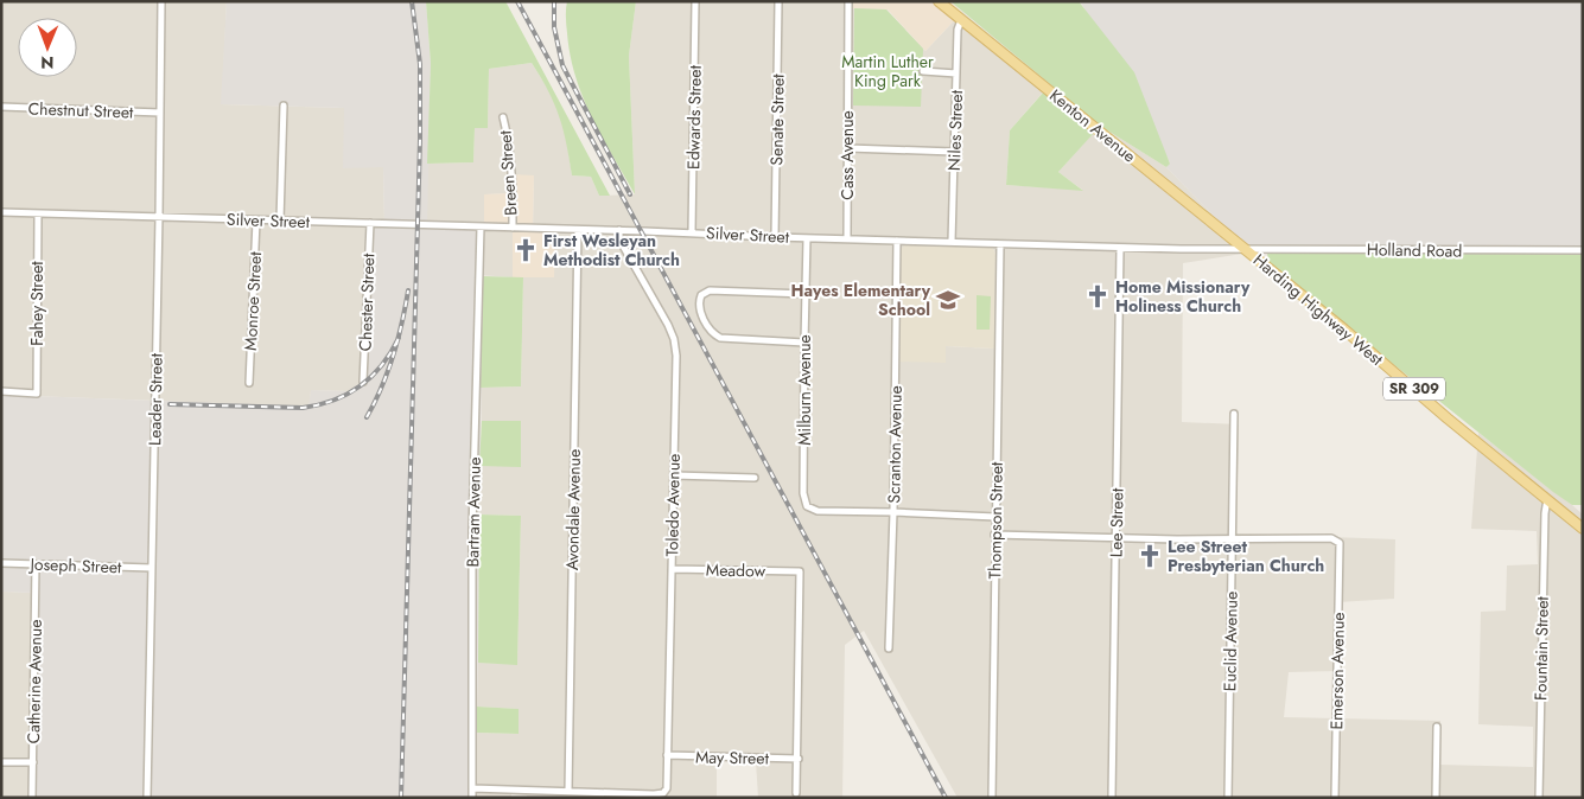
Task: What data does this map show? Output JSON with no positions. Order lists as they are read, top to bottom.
{
  "streets": {
    "main road": ["Kenton Avenue", "Harding Highway West", "SR 309"],
    "street": [
      "Chestnut Street",
      "Edwards Street",
      "Senate Street",
      "Niles Street",
      "Cass Avenue",
      "Breen Street",
      "Silver Street",
      "Holland Road",
      "Monroe Street",
      "Chester Street",
      "Fahey Street",
      "Milburn Avenue",
      "Leader Street",
      "Scranton Avenue",
      "Toledo Avenue",
      "Avondale Avenue",
      "Bartram Avenue",
      "Thompson Street",
      "Lee Street",
      "Joseph Street",
      "Meadow",
      "Euclid Avenue",
      "Fountain Street",
      "Emerson Avenue",
      "Catherine Avenue",
      "May Street"
    ]
  },
  "crossings": [
    ["Chestnut Street", "Leader Street"],
    ["Edwards Street", "Silver Street"],
    ["Senate Street", "Silver Street"],
    ["Kenton Avenue", "Niles Street"],
    ["Kenton Avenue", "Silver Street"],
    ["Kenton Avenue", "Holland Road"],
    ["Kenton Avenue", "Harding Highway West"],
    ["Niles Street", "Silver Street"],
    ["Cass Avenue", "Silver Street"],
    ["Breen Street", "Silver Street"],
    ["Silver Street", "Holland Road"],
    ["Silver Street", "Monroe Street"],
    ["Silver Street", "Chester Street"],
    ["Silver Street", "Fahey Street"],
    ["Silver Street", "Harding Highway West"],
    ["Silver Street", "Milburn Avenue"],
    ["Silver Street", "Leader Street"],
    ["Silver Street", "Scranton Avenue"],
    ["Silver Street", "Toledo Avenue"],
    ["Silver Street", "Avondale Avenue"],
    ["Silver Street", "Bartram Avenue"],
    ["Silver Street", "Thompson Street"],
    ["Silver Street", "Lee Street"],
    ["Holland Road", "Harding Highway West"],
    ["Harding Highway West", "Fountain Street"],
    ["Milburn Avenue", "Scranton Avenue"],
    ["Leader Street", "Joseph Street"],
    ["Toledo Avenue", "Avondale Avenue"],
    ["Toledo Avenue", "Meadow"],
    ["Toledo Avenue", "May Street"],
    ["Joseph Street", "Catherine Avenue"],
    ["Meadow", "May Street"],
    ["Euclid Avenue", "Emerson Avenue"]
  ],
  "parks": ["Martin Luther King Park"],
  "places": {
    "church": ["First Wesleyan Methodist Church", "Home Missionary Holiness Church", "Lee Street Presbyterian Church"],
    "school or university": ["Hayes Elementary School"]
  },
  "north": "bottom"
}
